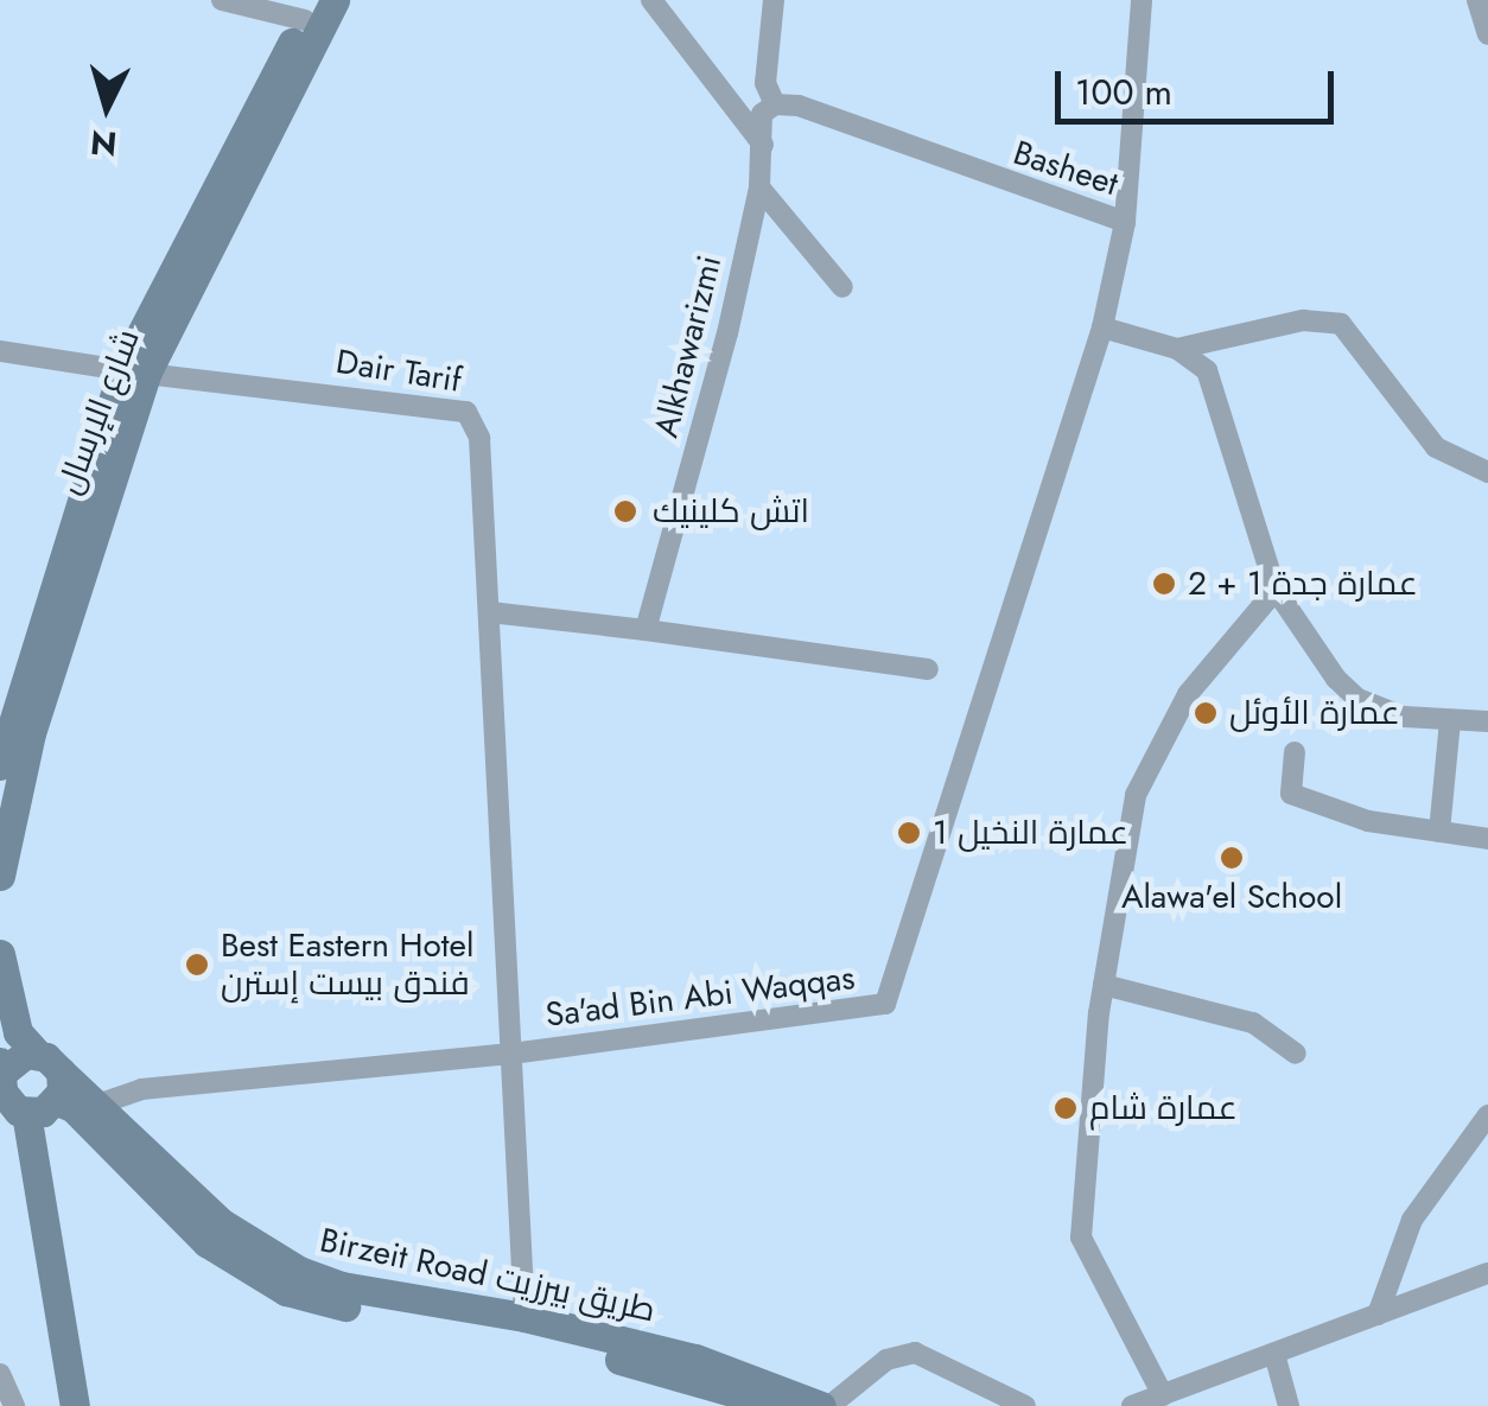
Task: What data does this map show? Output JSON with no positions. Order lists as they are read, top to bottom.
{
  "streets": {
    "main road": ["شارع الإرسال", "Birzeit Road طريق بيرزيت"],
    "street": [
      "Basheet",
      "Alkhawarizmi",
      "Dair Tarif",
      "Sa'ad Bin Abi Waqqas"
    ]
  },
  "crossings": [
    ["Basheet", "Alkhawarizmi"],
    ["Dair Tarif", "شارع الإرسال"],
    ["Sa'ad Bin Abi Waqqas", "Birzeit Road طريق بيرزيت"]
  ],
  "places": [
    "اتش كلينيك",
    "عمارة جدة 1 + 2",
    "عمارة الأوئل",
    "عمارة النخيل 1",
    "Alawa'el School",
    "Best Eastern Hotel فندق بيست إسترن",
    "عمارة شام"
  ],
  "scale_bar": "100 m",
  "north": "bottom"
}
